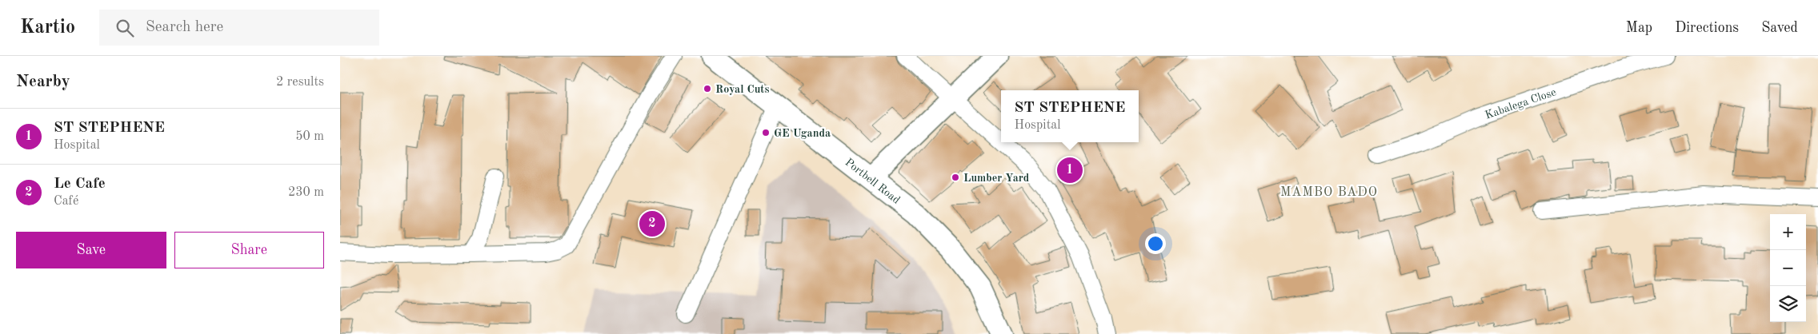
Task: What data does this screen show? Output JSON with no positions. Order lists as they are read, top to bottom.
{
  "streets": {
    "main road": ["Portbell Road"],
    "street": ["Kabalega Close"]
  },
  "districts": ["MAMBO BADO"],
  "places": ["Royal Cuts", "GE Uganda", "Lumber Yard"],
  "page": {
    "header": "Kartio",
    "search": "Search here",
    "nav": ["Map", "Directions", "Saved"],
    "heading": ["Nearby", "2 results"],
    "popup": ["ST STEPHENE", "Hospital"],
    "list": [
      {
        "mark": "1",
        "name": "ST STEPHENE",
        "note": "Hospital",
        "value": "50 m"
      },
      {
        "mark": "2",
        "name": "Le Cafe",
        "note": "Café",
        "value": "230 m"
      }
    ],
    "pins": ["1", "2"],
    "map_buttons": ["+", "−"],
    "buttons": ["Save", "Share"]
  }
}
